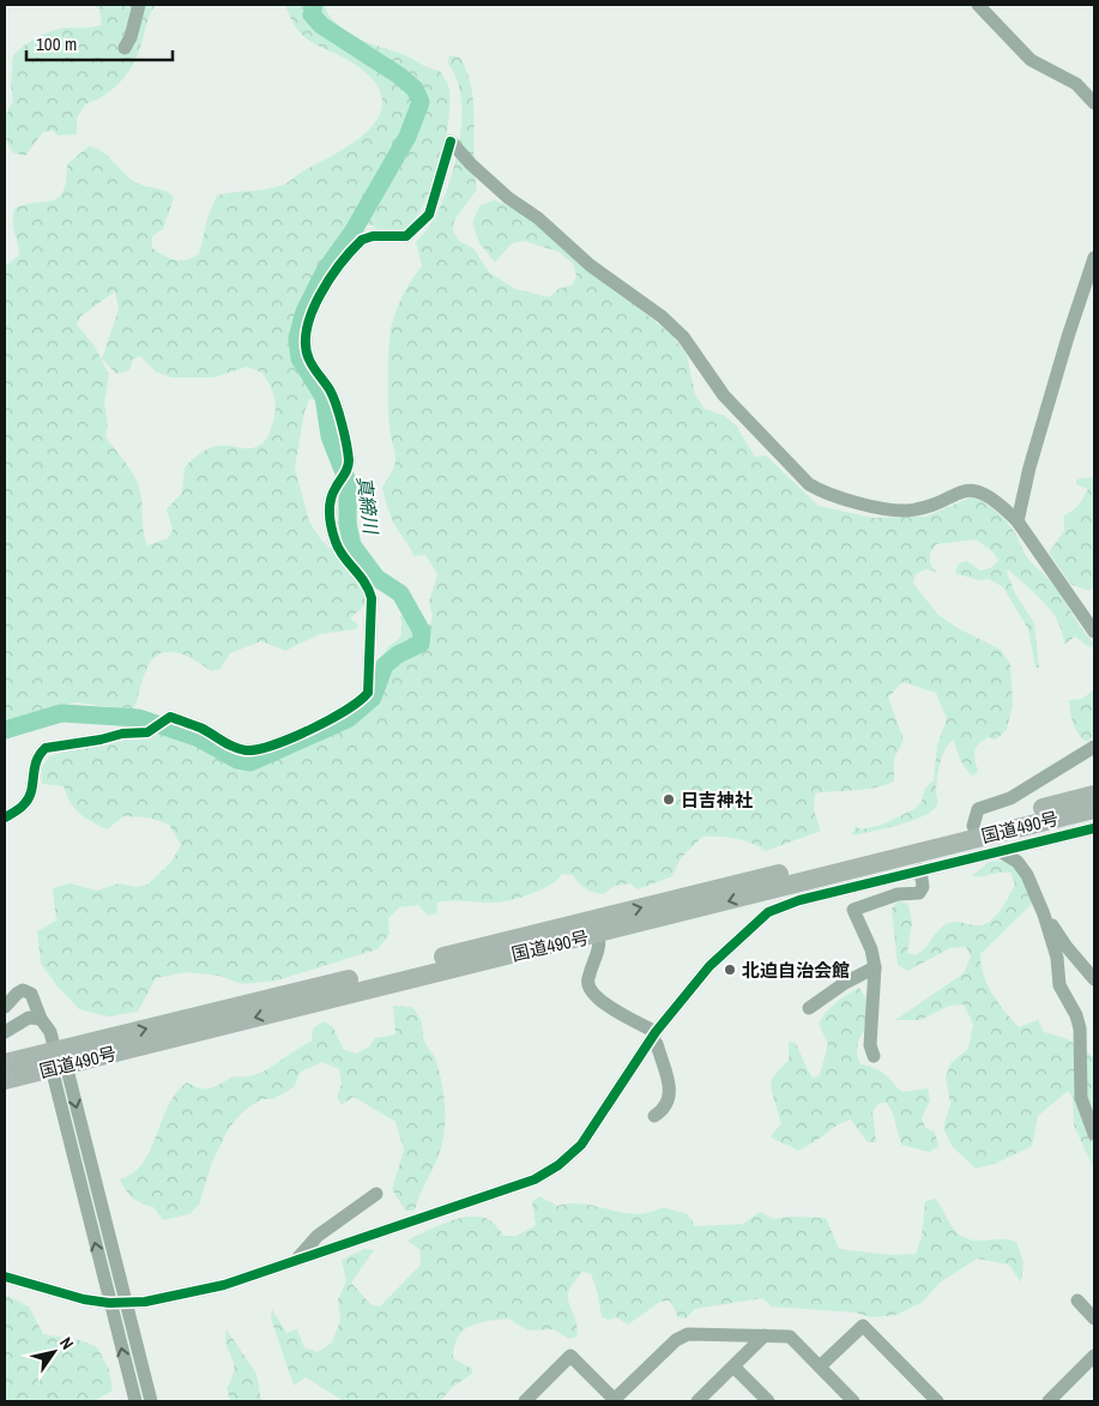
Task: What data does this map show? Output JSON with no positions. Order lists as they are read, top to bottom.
{
  "streets": {
    "highway": ["国道490号"]
  },
  "water": ["真締川"],
  "places": ["日吉神社", "北迫自治会館"],
  "scale_bar": "100 m",
  "north": "top right"
}
